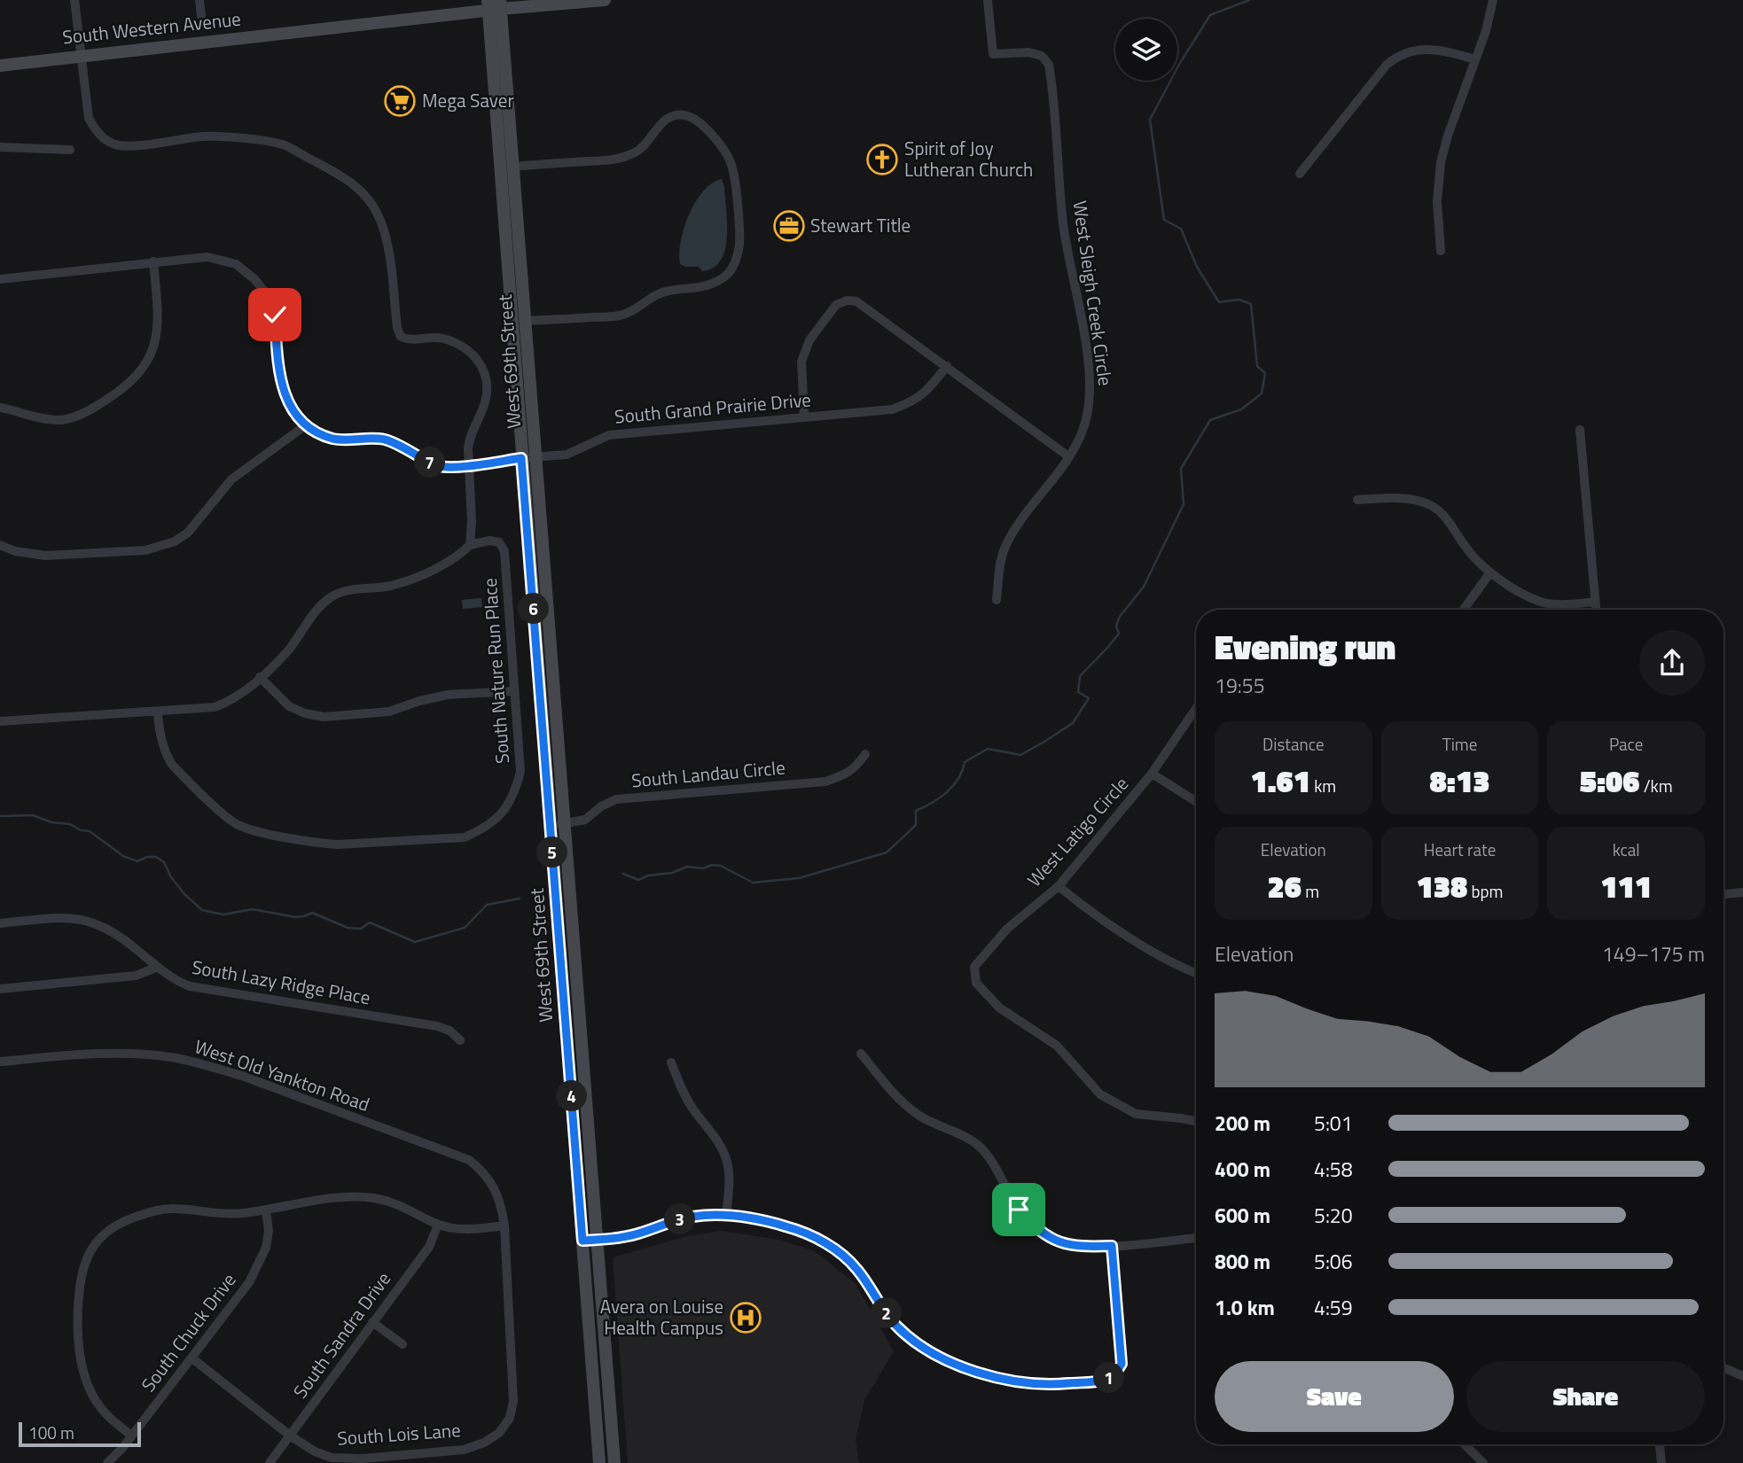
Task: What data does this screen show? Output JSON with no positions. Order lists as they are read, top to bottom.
{
  "streets": {
    "main road": ["South Western Avenue", "West 69th Street"],
    "street": [
      "West Sleigh Creek Circle",
      "South Grand Prairie Drive",
      "South Nature Run Place",
      "South Landau Circle",
      "West Latigo Circle",
      "South Lazy Ridge Place",
      "West Old Yankton Road",
      "South Chuck Drive",
      "South Sandra Drive",
      "South Lois Lane"
    ]
  },
  "crossings": [
    ["South Western Avenue", "West 69th Street"],
    ["West 69th Street", "South Grand Prairie Drive"],
    ["West 69th Street", "South Landau Circle"],
    ["West Old Yankton Road", "South Lois Lane"],
    ["South Chuck Drive", "South Lois Lane"],
    ["South Sandra Drive", "South Lois Lane"]
  ],
  "places": {
    "supermarket": ["Mega Saver"],
    "church": ["Spirit of Joy Lutheran Church"],
    "office": ["Stewart Title"],
    "hospital": ["Avera on Louise Health Campus"]
  },
  "scale_bar": "100 m",
  "page": {
    "pins": [
      "7",
      "6",
      "5",
      "4",
      "3",
      "2",
      "1"
    ],
    "heading": ["Evening run", "19:55"],
    "stats": [
      ["Distance", "1.61 km"],
      ["Time", "8:13"],
      ["Pace", "5:06 /km"],
      ["Elevation", "26 m"],
      ["Heart rate", "138 bpm"],
      ["kcal", "111"]
    ],
    "chart": ["Elevation", "149–175 m"],
    "list": [
      {
        "name": "200 m",
        "note": "5:01"
      },
      {
        "name": "400 m",
        "note": "4:58"
      },
      {
        "name": "600 m",
        "note": "5:20"
      },
      {
        "name": "800 m",
        "note": "5:06"
      },
      {
        "name": "1.0 km",
        "note": "4:59"
      }
    ],
    "buttons": ["Save", "Share"],
    "scale": "100 m"
  }
}
